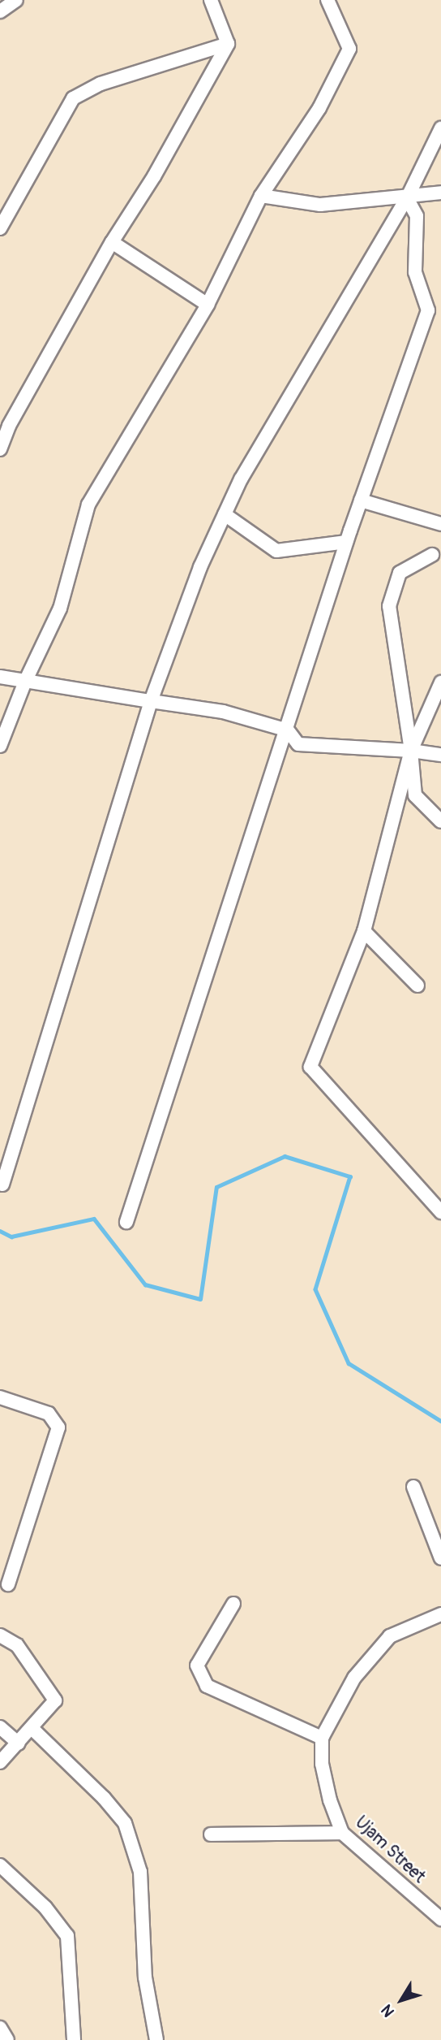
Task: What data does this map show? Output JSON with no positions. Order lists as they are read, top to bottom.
{
  "streets": {
    "street": ["Ujam Street"]
  },
  "north": "bottom left"
}
